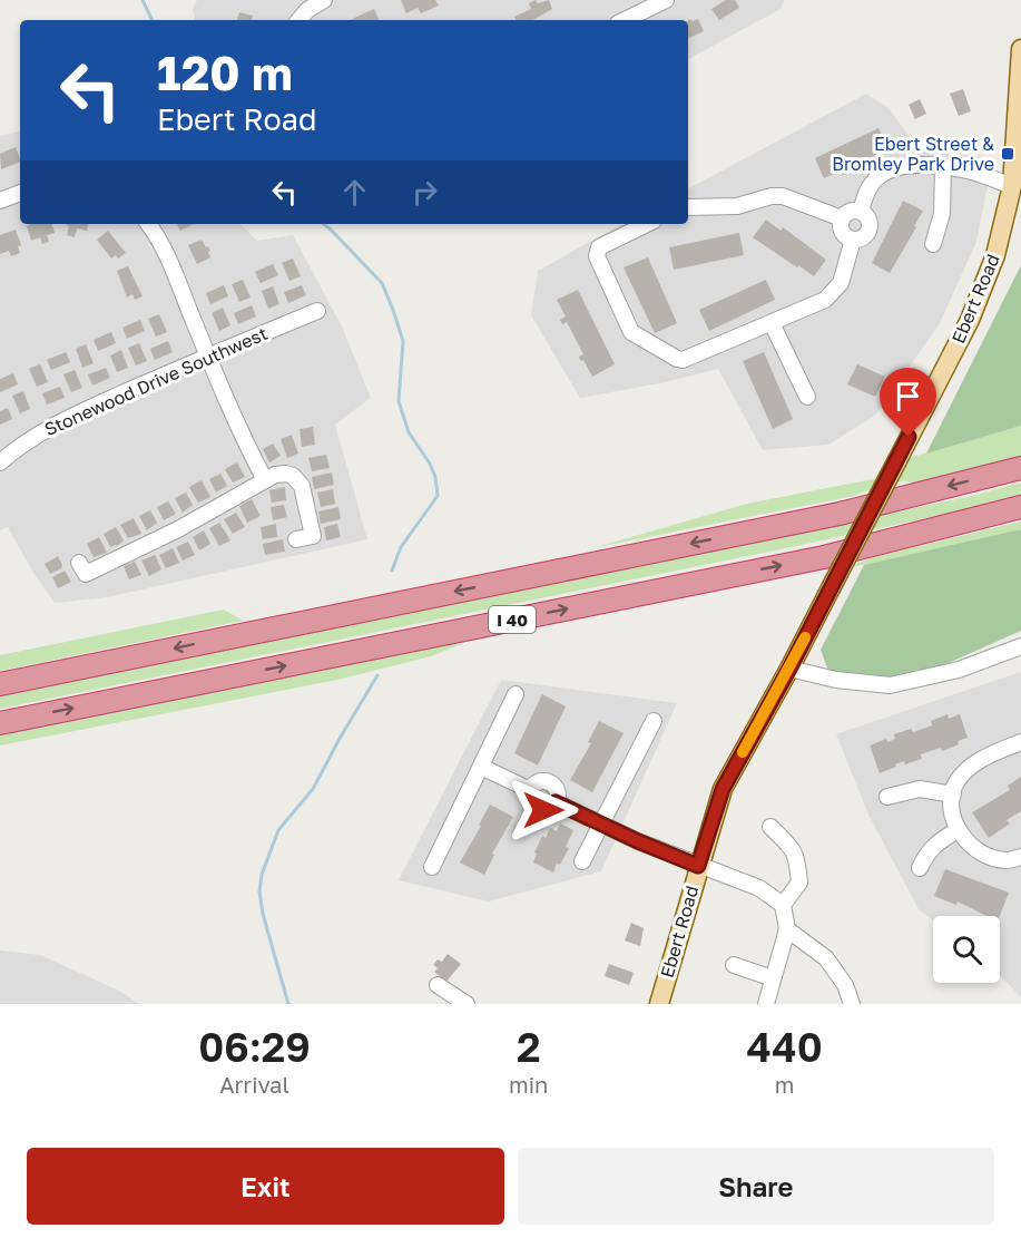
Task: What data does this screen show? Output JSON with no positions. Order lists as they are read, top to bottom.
{
  "streets": {
    "highway": ["I 40"],
    "main road": ["Ebert Road"],
    "street": ["Stonewood Drive Southwest"]
  },
  "places": {
    "transit": ["Ebert Street & Bromley Park Drive"]
  },
  "page": {
    "turn": ["120 m", "Ebert Road"],
    "eta": [
      "06:29",
      "Arrival",
      "2",
      "min",
      "440",
      "m"
    ],
    "buttons": ["Exit", "Share"]
  }
}
